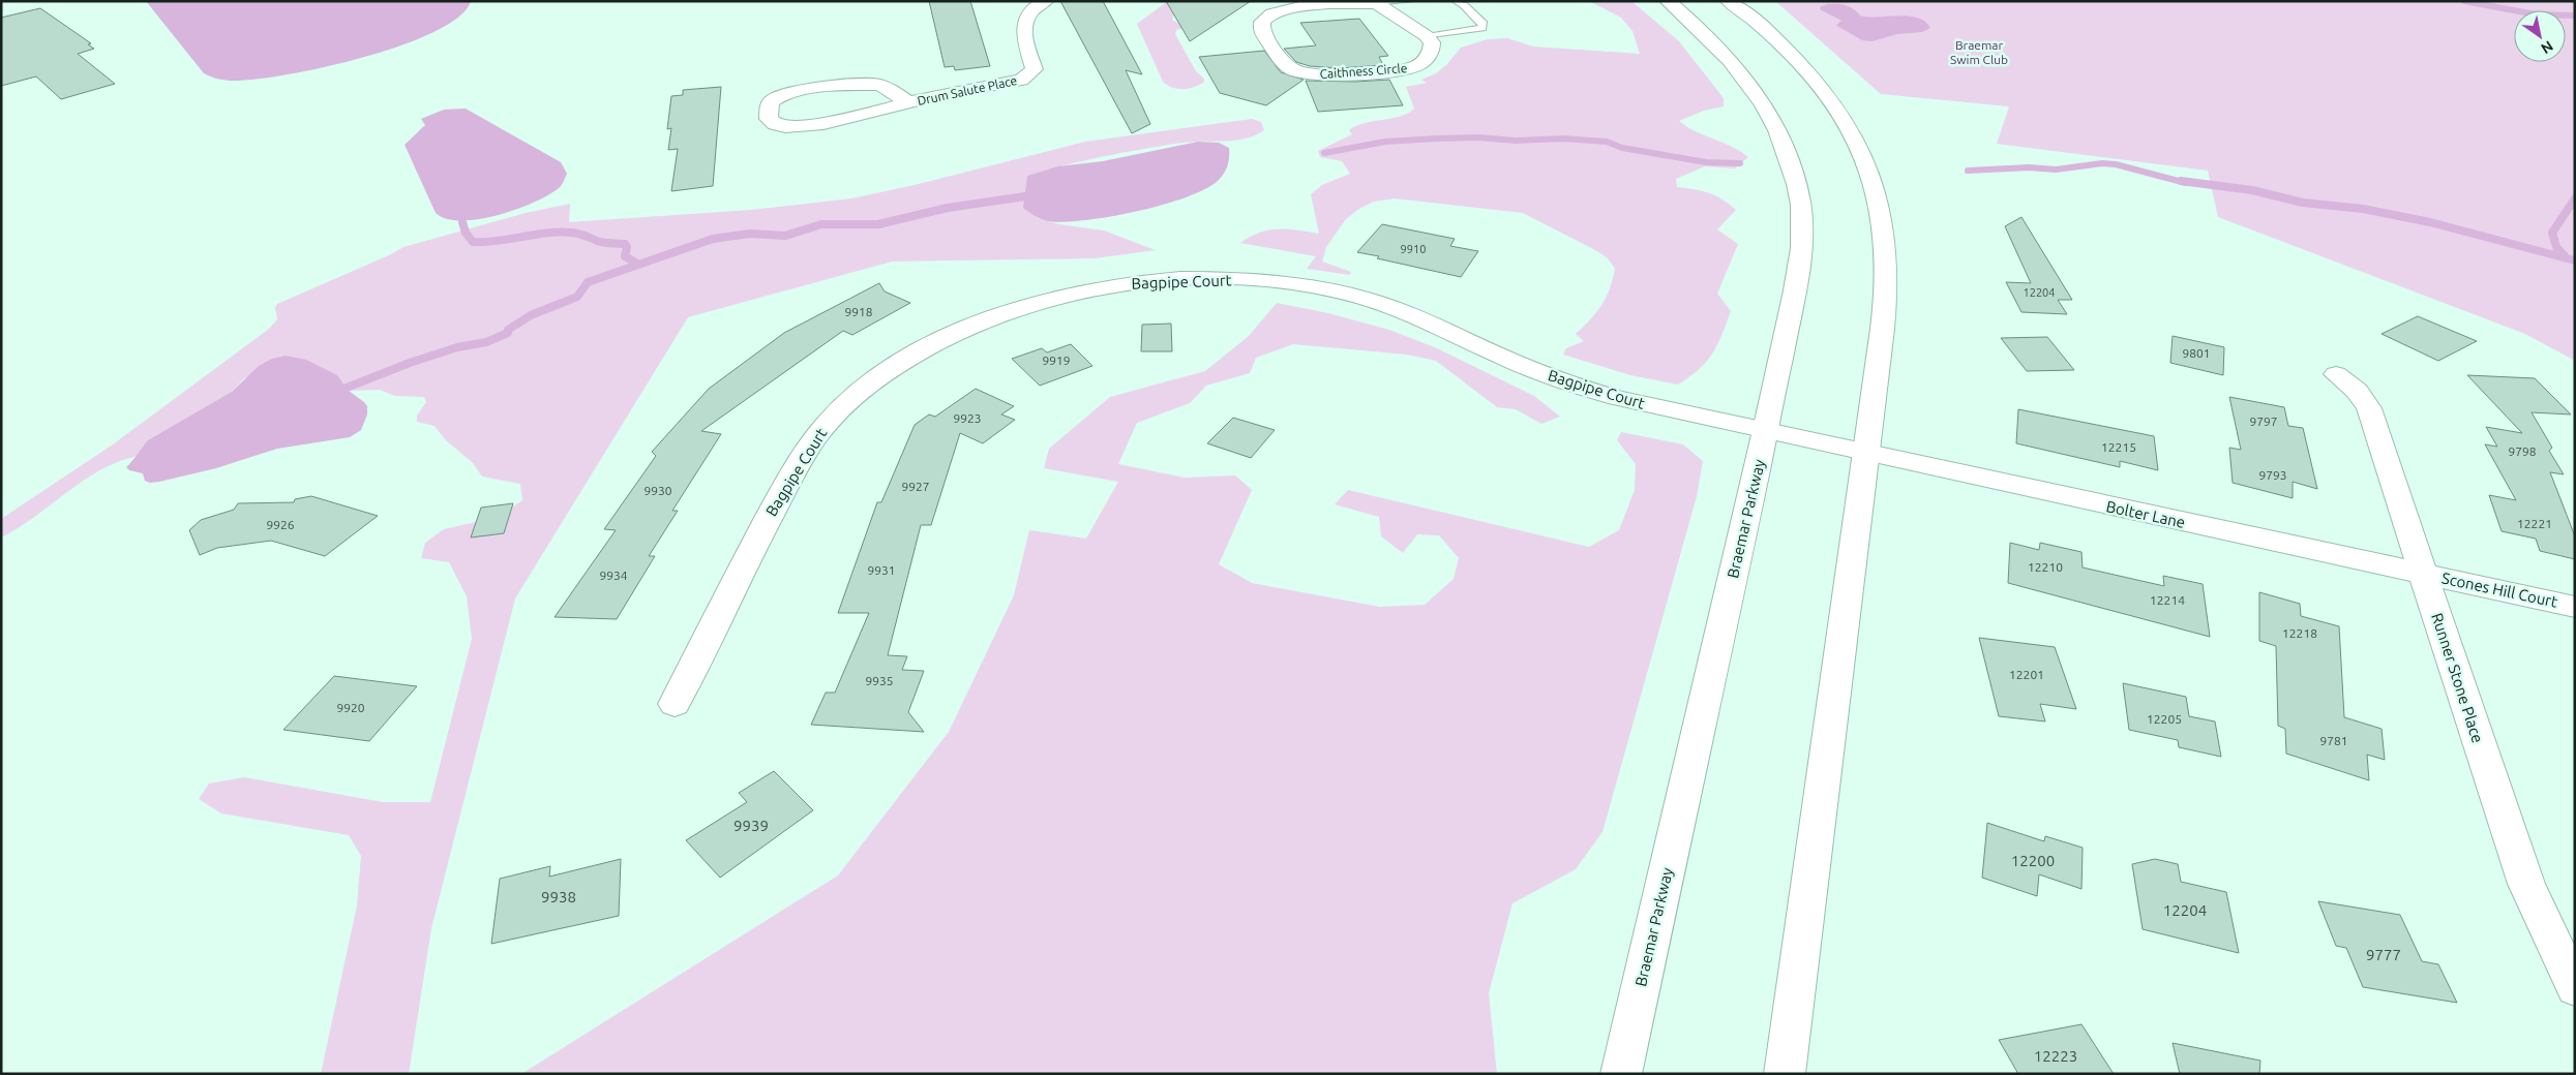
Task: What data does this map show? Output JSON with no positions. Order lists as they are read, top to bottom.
{
  "streets": {
    "street": [
      "Caithness Circle",
      "Drum Salute Place",
      "Bagpipe Court",
      "Bolter Lane",
      "Braemar Parkway",
      "Scones Hill Court",
      "Runner Stone Place"
    ]
  },
  "crossings": [
    ["Bagpipe Court", "Bolter Lane"],
    ["Bagpipe Court", "Braemar Parkway"],
    ["Bolter Lane", "Scones Hill Court"],
    ["Bolter Lane", "Runner Stone Place"],
    ["Scones Hill Court", "Runner Stone Place"]
  ],
  "parks": ["Braemar Swim Club"],
  "house_numbers": [
    "9910",
    "12204",
    "9918",
    "9801",
    "9919",
    "9923",
    "9797",
    "12215",
    "9798",
    "9793",
    "9927",
    "9930",
    "12221",
    "9926",
    "12210",
    "9931",
    "9934",
    "12214",
    "12218",
    "12201",
    "9935",
    "9920",
    "12205",
    "9781",
    "9939",
    "12200",
    "9938",
    "12204",
    "9777",
    "12223"
  ],
  "north": "bottom right"
}
